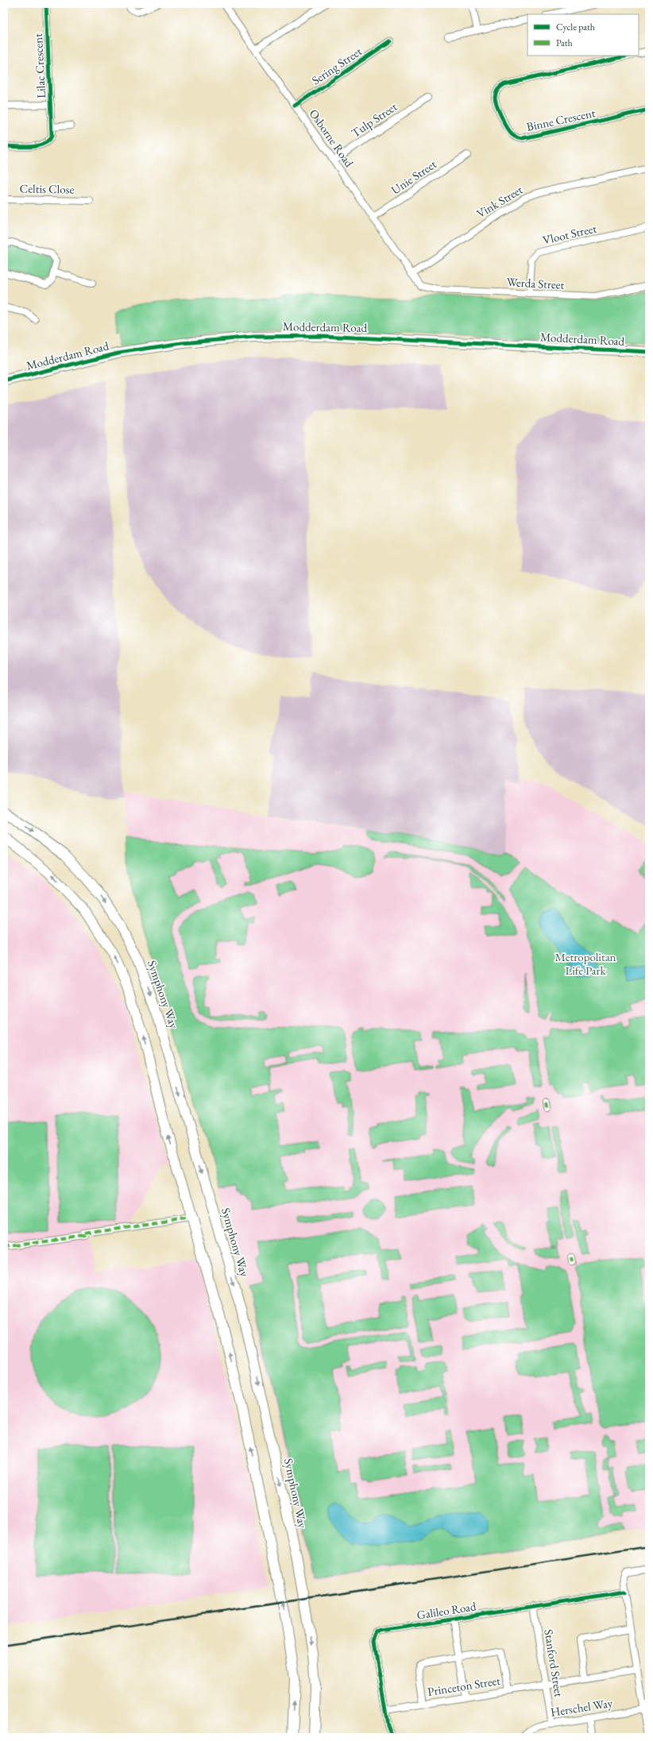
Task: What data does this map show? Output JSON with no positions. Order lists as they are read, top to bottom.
{
  "streets": {
    "main road": ["Modderdam Road", "Symphony Way"],
    "street": [
      "Lilac Crescent",
      "Sering Street",
      "Tulp Street",
      "Binne Crescent",
      "Osborne Road",
      "Unie Street",
      "Celtis Close",
      "Vink Street",
      "Vloot Street",
      "Werda Street",
      "Galileo Road",
      "Stanford Street",
      "Princeton Street",
      "Herschel Way"
    ]
  },
  "crossings": [
    ["Sering Street", "Osborne Road"],
    ["Tulp Street", "Osborne Road"],
    ["Osborne Road", "Unie Street"],
    ["Osborne Road", "Vink Street"],
    ["Osborne Road", "Werda Street"],
    ["Vloot Street", "Werda Street"],
    ["Galileo Road", "Stanford Street"],
    ["Galileo Road", "Princeton Street"],
    ["Stanford Street", "Princeton Street"],
    ["Stanford Street", "Herschel Way"]
  ],
  "parks": ["Metropolitan Life Park"],
  "legend": ["Cycle path", "Path"]
}
